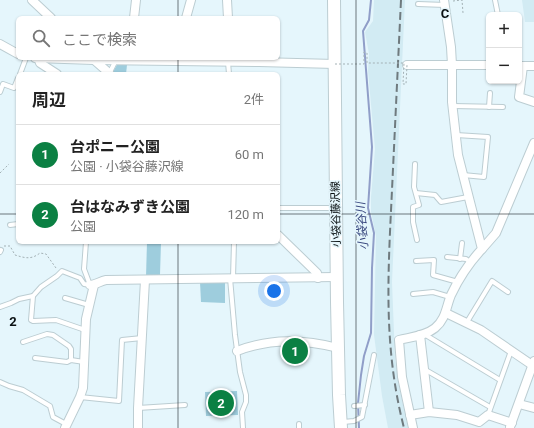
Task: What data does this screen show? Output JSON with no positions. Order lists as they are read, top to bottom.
{
  "streets": {
    "main road": ["小袋谷藤沢線"]
  },
  "water": ["小袋谷川"],
  "page": {
    "map_buttons": ["+", "−"],
    "search": "ここで検索",
    "heading": ["周辺", "2件"],
    "list": [
      {
        "mark": "1",
        "name": "台ポニー公園",
        "note": "公園 · 小袋谷藤沢線",
        "value": "60 m"
      },
      {
        "mark": "2",
        "name": "台はなみずき公園",
        "note": "公園",
        "value": "120 m"
      }
    ],
    "pins": ["1", "2"]
  },
  "grid": {
    "columns": ["C"],
    "rows": ["2"]
  }
}
